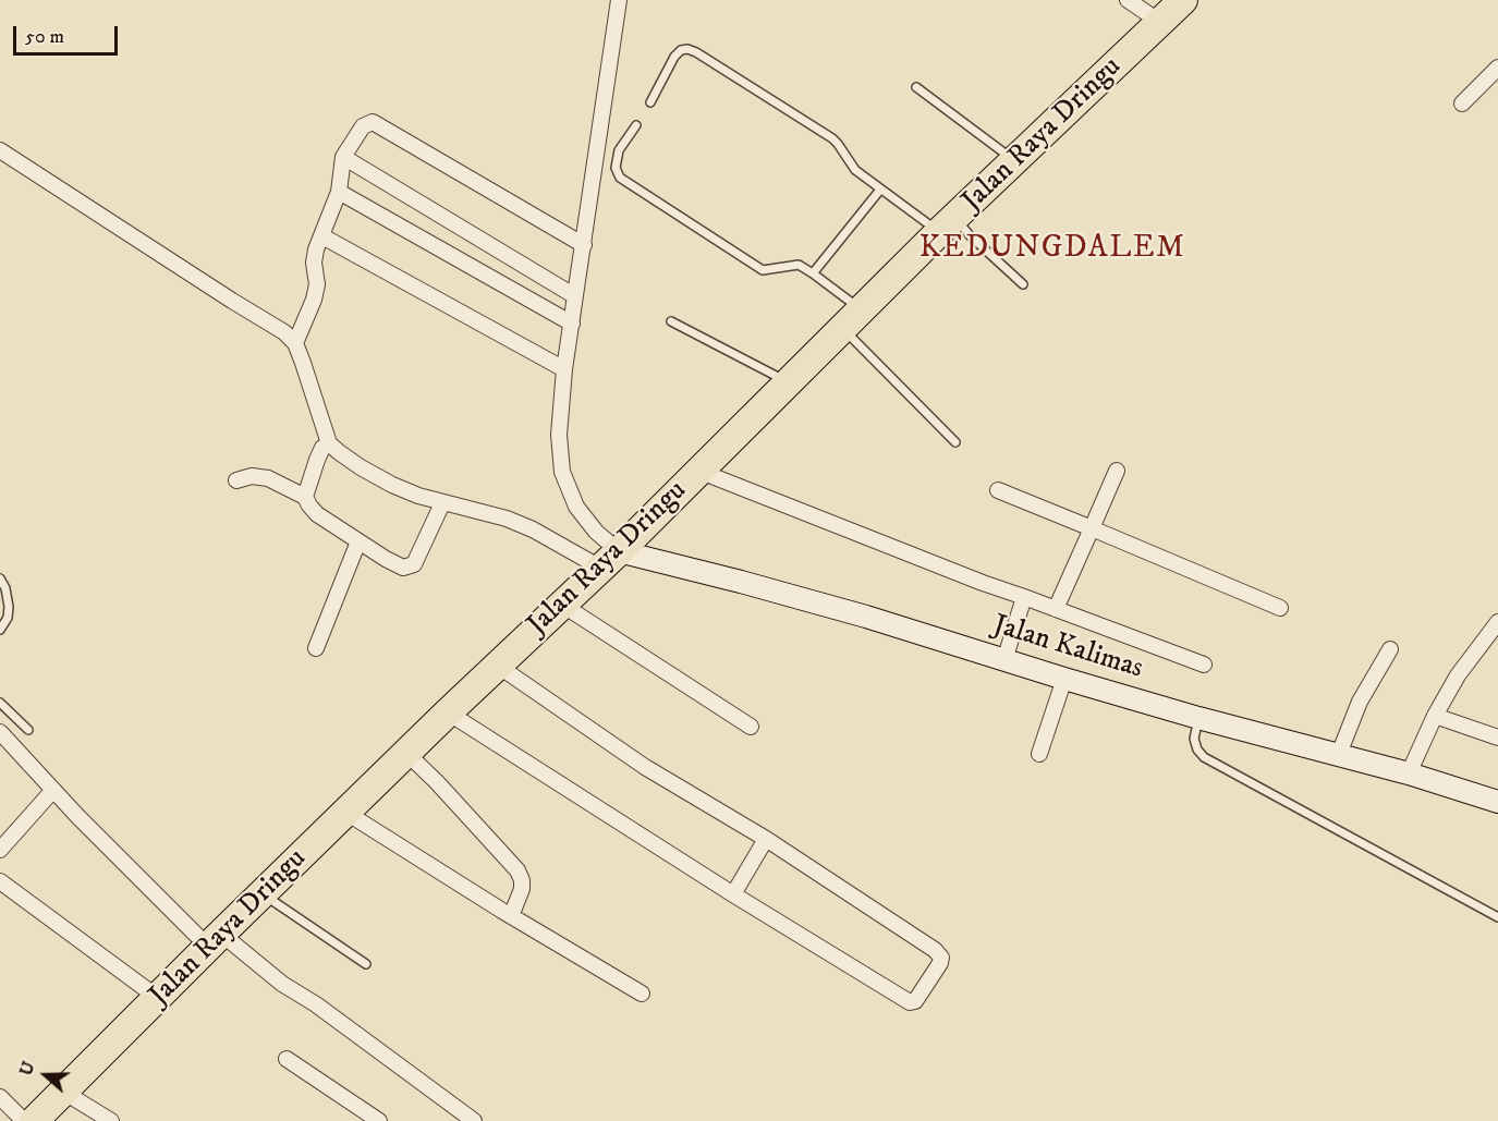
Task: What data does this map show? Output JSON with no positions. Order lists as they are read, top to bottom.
{
  "streets": {
    "highway": ["Jalan Raya Dringu"],
    "street": ["Jalan Kalimas"]
  },
  "crossings": [
    ["Jalan Raya Dringu", "Jalan Kalimas"]
  ],
  "districts": ["KEDUNGDALEM"],
  "scale_bar": "50 m",
  "north": "left"
}
